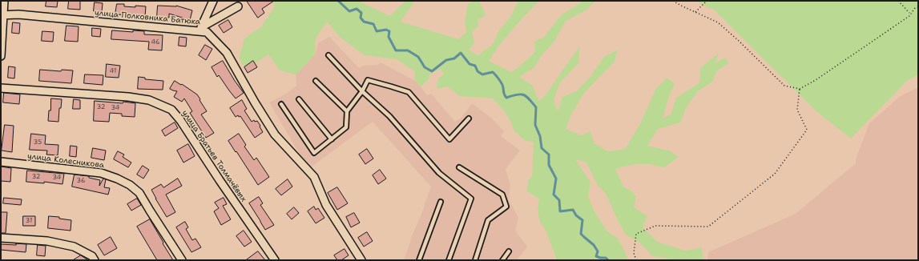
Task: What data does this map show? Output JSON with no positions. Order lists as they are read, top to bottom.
{
  "streets": {
    "street": ["улица Полковника Батюка", "улица Братьев Толмачёвых", "улица Колесникова"]
  },
  "house_numbers": [
    "46",
    "41",
    "32",
    "34",
    "35",
    "32",
    "34",
    "36",
    "31"
  ]
}
